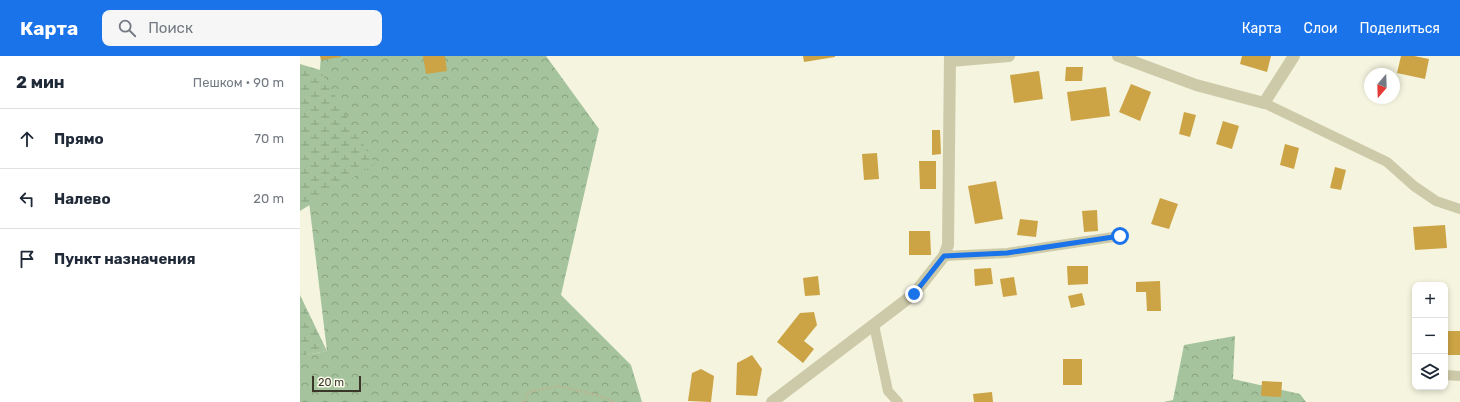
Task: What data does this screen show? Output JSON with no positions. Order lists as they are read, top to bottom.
{
  "scale_bar": "20 m",
  "north": "bottom",
  "page": {
    "header": "Карта",
    "search": "Поиск",
    "nav": ["Карта", "Слои", "Поделиться"],
    "heading": ["2 мин", "Пешком · 90 m"],
    "list": [
      ["Прямо", "70 m"],
      ["Налево", "20 m"],
      "Пункт назначения"
    ],
    "map_buttons": ["+", "−"],
    "scale": "20 m"
  }
}
